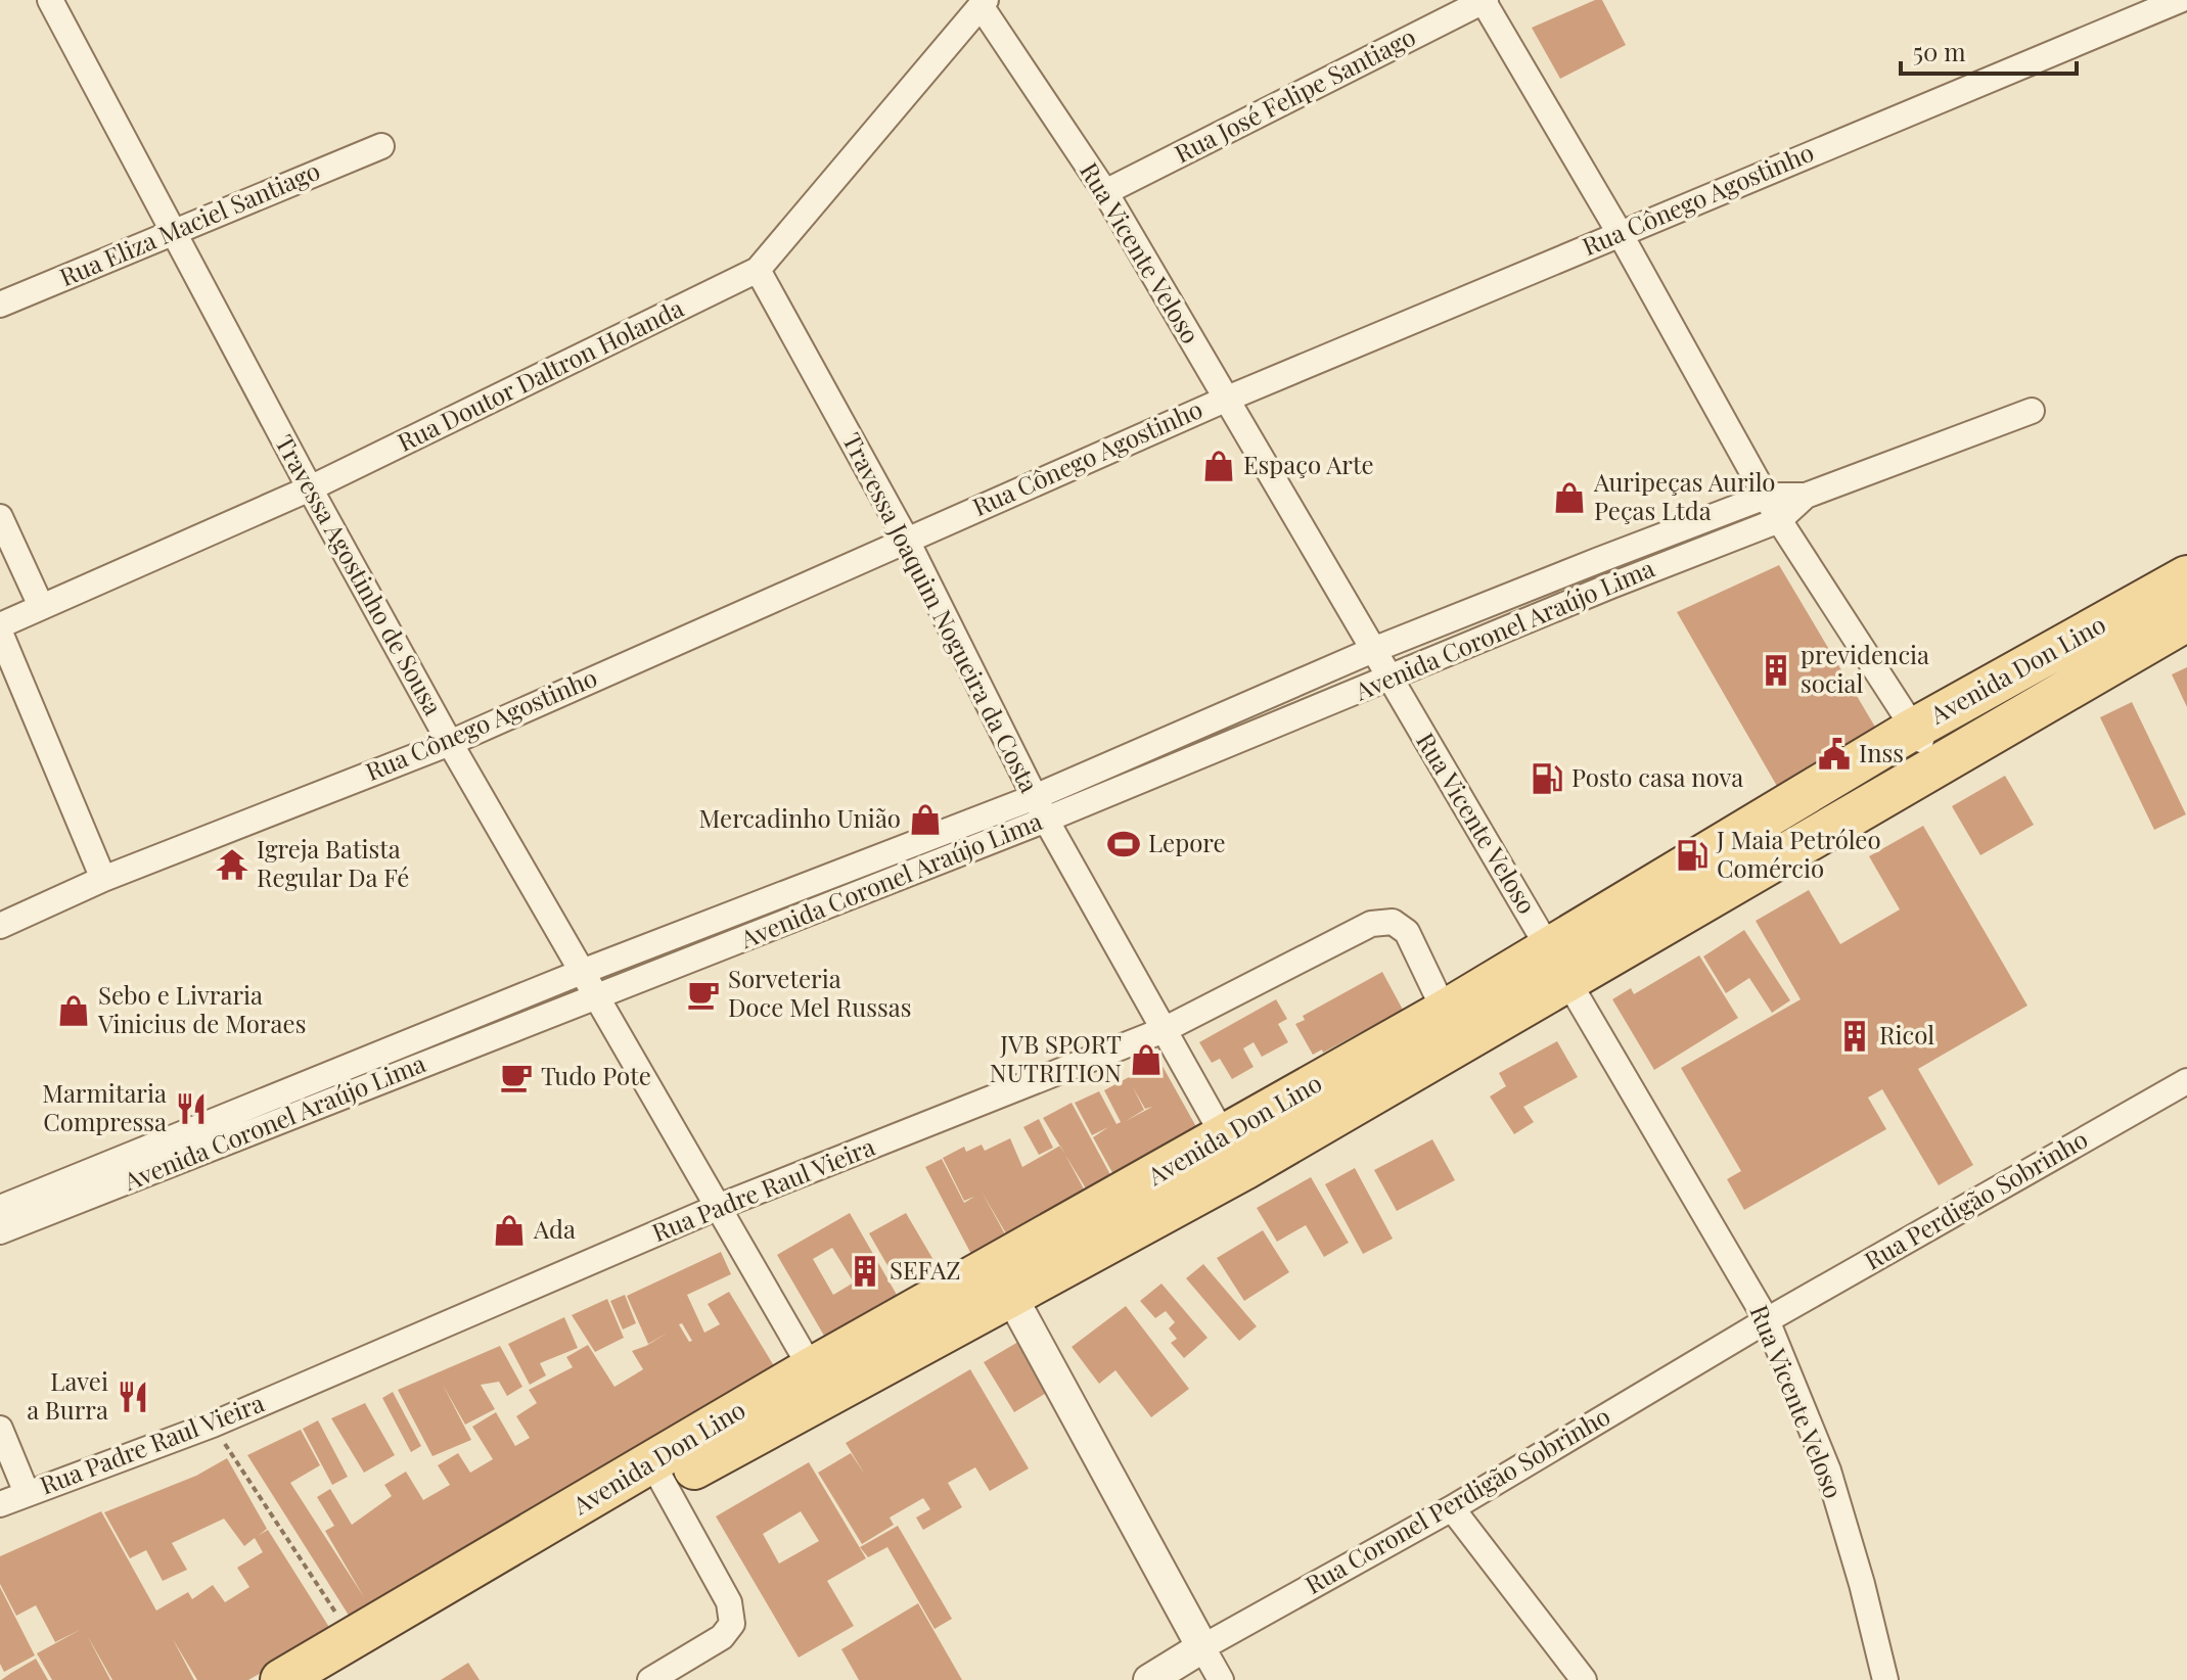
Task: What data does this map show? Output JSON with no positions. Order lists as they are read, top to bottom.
{
  "streets": {
    "main road": ["Avenida Don Lino"],
    "street": [
      "Rua José Felipe Santiago",
      "Rua Cônego Agostinho",
      "Rua Eliza Maciel Santiago",
      "Rua Vicente Veloso",
      "Rua Doutor Daltron Holanda",
      "Travessa Agostinho de Sousa",
      "Travessa Joaquim Nogueira da Costa",
      "Avenida Coronel Araújo Lima",
      "Rua Padre Raul Vieira",
      "Rua Perdigão Sobrinho",
      "Rua Coronel Perdigão Sobrinho"
    ]
  },
  "crossings": [
    ["Rua José Felipe Santiago", "Rua Vicente Veloso"],
    ["Rua Cônego Agostinho", "Rua Vicente Veloso"],
    ["Rua Cônego Agostinho", "Travessa Agostinho de Sousa"],
    ["Rua Cônego Agostinho", "Travessa Joaquim Nogueira da Costa"],
    ["Rua Eliza Maciel Santiago", "Travessa Agostinho de Sousa"],
    ["Rua Vicente Veloso", "Rua Doutor Daltron Holanda"],
    ["Rua Vicente Veloso", "Avenida Coronel Araújo Lima"],
    ["Rua Vicente Veloso", "Avenida Don Lino"],
    ["Rua Vicente Veloso", "Rua Perdigão Sobrinho"],
    ["Rua Vicente Veloso", "Rua Coronel Perdigão Sobrinho"],
    ["Rua Doutor Daltron Holanda", "Travessa Agostinho de Sousa"],
    ["Rua Doutor Daltron Holanda", "Travessa Joaquim Nogueira da Costa"],
    ["Travessa Agostinho de Sousa", "Avenida Coronel Araújo Lima"],
    ["Travessa Agostinho de Sousa", "Avenida Don Lino"],
    ["Travessa Agostinho de Sousa", "Rua Padre Raul Vieira"],
    ["Travessa Joaquim Nogueira da Costa", "Avenida Coronel Araújo Lima"],
    ["Travessa Joaquim Nogueira da Costa", "Avenida Don Lino"],
    ["Travessa Joaquim Nogueira da Costa", "Rua Padre Raul Vieira"],
    ["Avenida Don Lino", "Rua Padre Raul Vieira"],
    ["Rua Perdigão Sobrinho", "Rua Coronel Perdigão Sobrinho"]
  ],
  "places": {
    "shop": [
      "Espaço Arte",
      "Auripeças Aurilo Peças Ltda",
      "Mercadinho União",
      "Sebo e Livraria Vinicius de Moraes",
      "JVB SPORT NUTRITION",
      "Ada"
    ],
    "building": ["previdencia social", "Ricol", "SEFAZ"],
    "public building": ["Inss"],
    "fuel station": ["Posto casa nova", "J Maia Petróleo Comércio"],
    "sports": ["Lepore"],
    "temple": ["Igreja Batista Regular Da Fé"],
    "cafe": ["Sorveteria Doce Mel Russas", "Tudo Pote"],
    "restaurant": ["Marmitaria Compressa", "Lavei a Burra"]
  },
  "scale_bar": "50 m"
}
